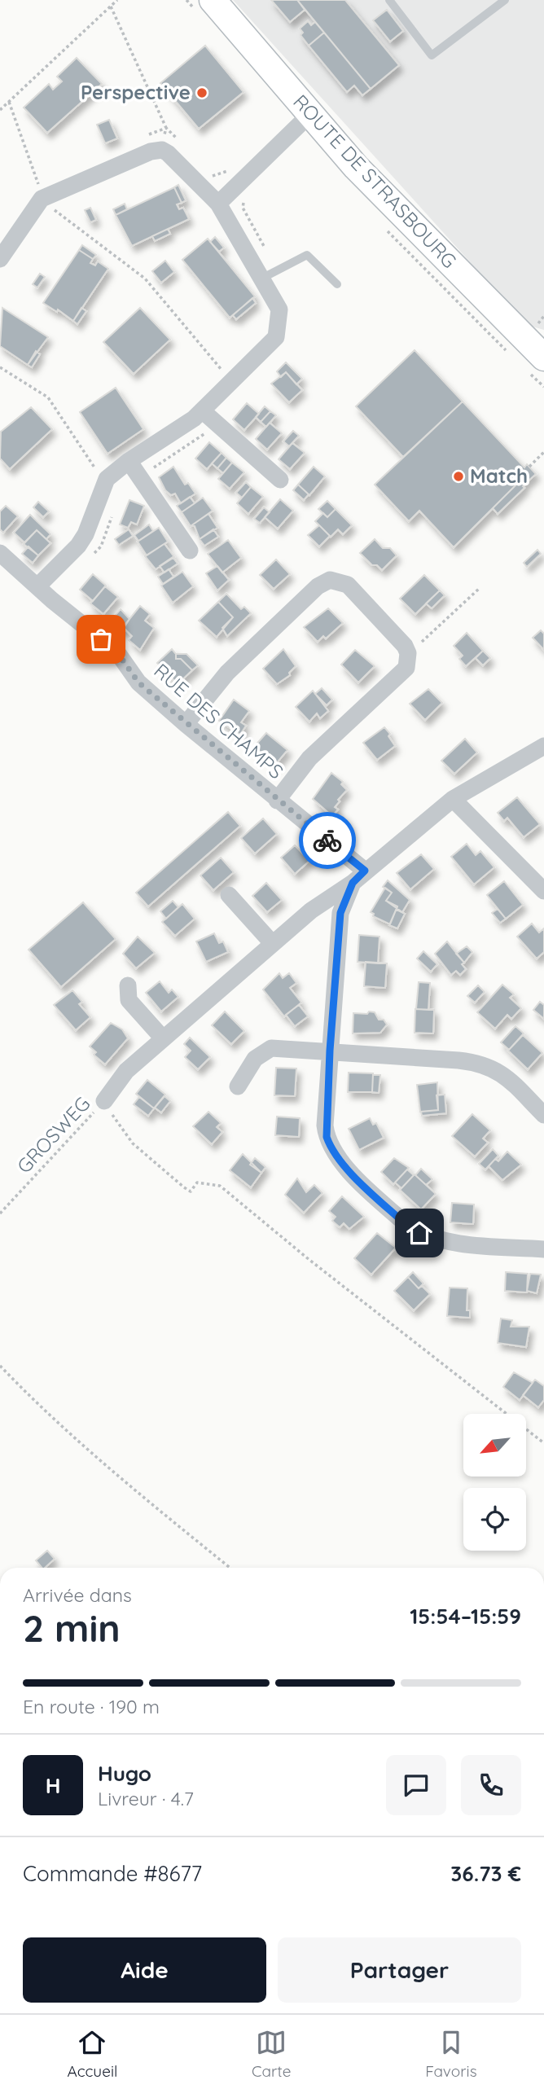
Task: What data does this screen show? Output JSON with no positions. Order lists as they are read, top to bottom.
{
  "streets": {
    "main road": ["ROUTE DE STRASBOURG"],
    "street": ["RUE DES CHAMPS"],
    "path": ["GROSWEG"]
  },
  "places": ["Perspective", "Match"],
  "north": "bottom left",
  "page": {
    "heading": ["2 min", "Arrivée dans", "15:54–15:59"],
    "panel": [
      "Hugo",
      "Livreur · 4.7",
      "Commande #8677",
      "36.73 €"
    ],
    "bar": "En route · 190 m",
    "round": "H",
    "buttons": ["Aide", "Partager"],
    "tabs": ["Accueil", "Carte", "Favoris"]
  }
}
